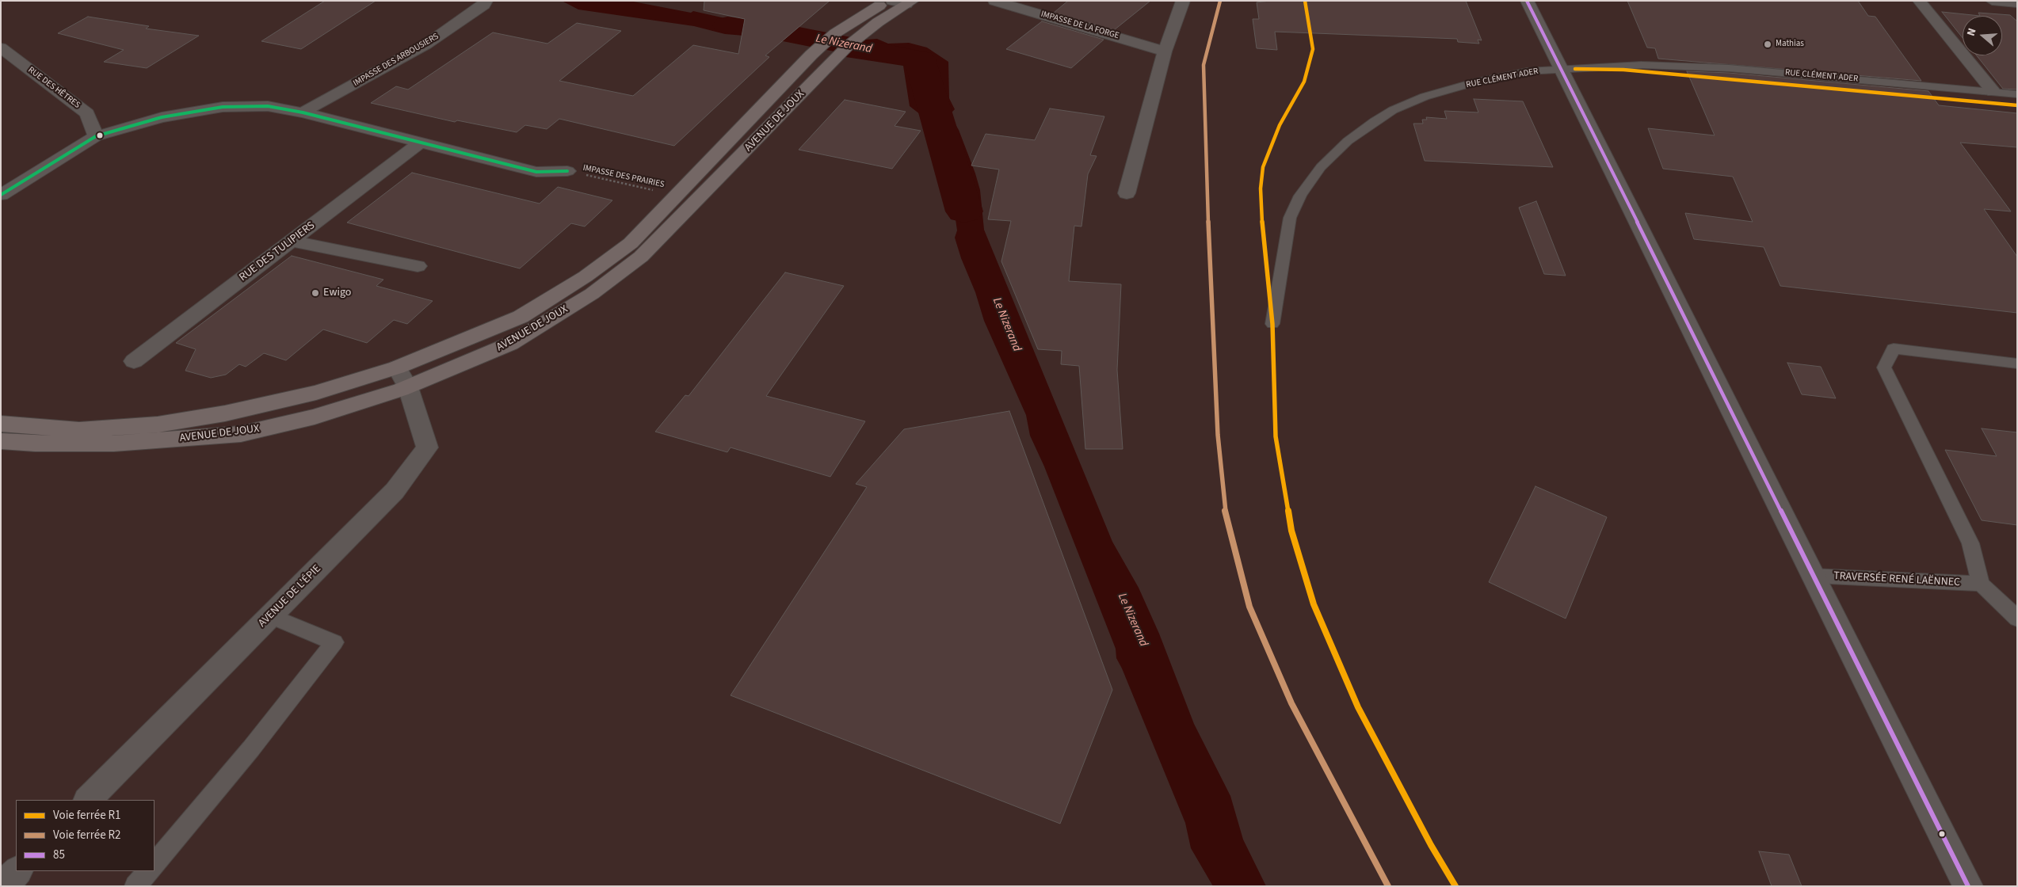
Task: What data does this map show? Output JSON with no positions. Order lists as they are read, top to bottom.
{
  "streets": {
    "main road": ["AVENUE DE JOUX"],
    "street": [
      "IMPASSE DE LA FORGE",
      "IMPASSE DES ARBOUSIERS",
      "RUE DES HÊTRES",
      "RUE DES TULIPIERS",
      "AVENUE DE L'ÉPIE"
    ],
    "lane": ["RUE CLÉMENT ADER", "TRAVERSÉE RENÉ LAËNNEC"],
    "path": ["IMPASSE DES PRAIRIES"]
  },
  "crossings": [
    ["AVENUE DE JOUX", "IMPASSE DES PRAIRIES"],
    ["AVENUE DE JOUX", "AVENUE DE L'ÉPIE"]
  ],
  "water": ["Le Nizerand"],
  "places": ["Mathias", "Ewigo"],
  "lines": ["rail line R1", "rail line R2", "transit line 85"],
  "legend": ["Voie ferrée R1", "Voie ferrée R2", "85"],
  "north": "left"
}
